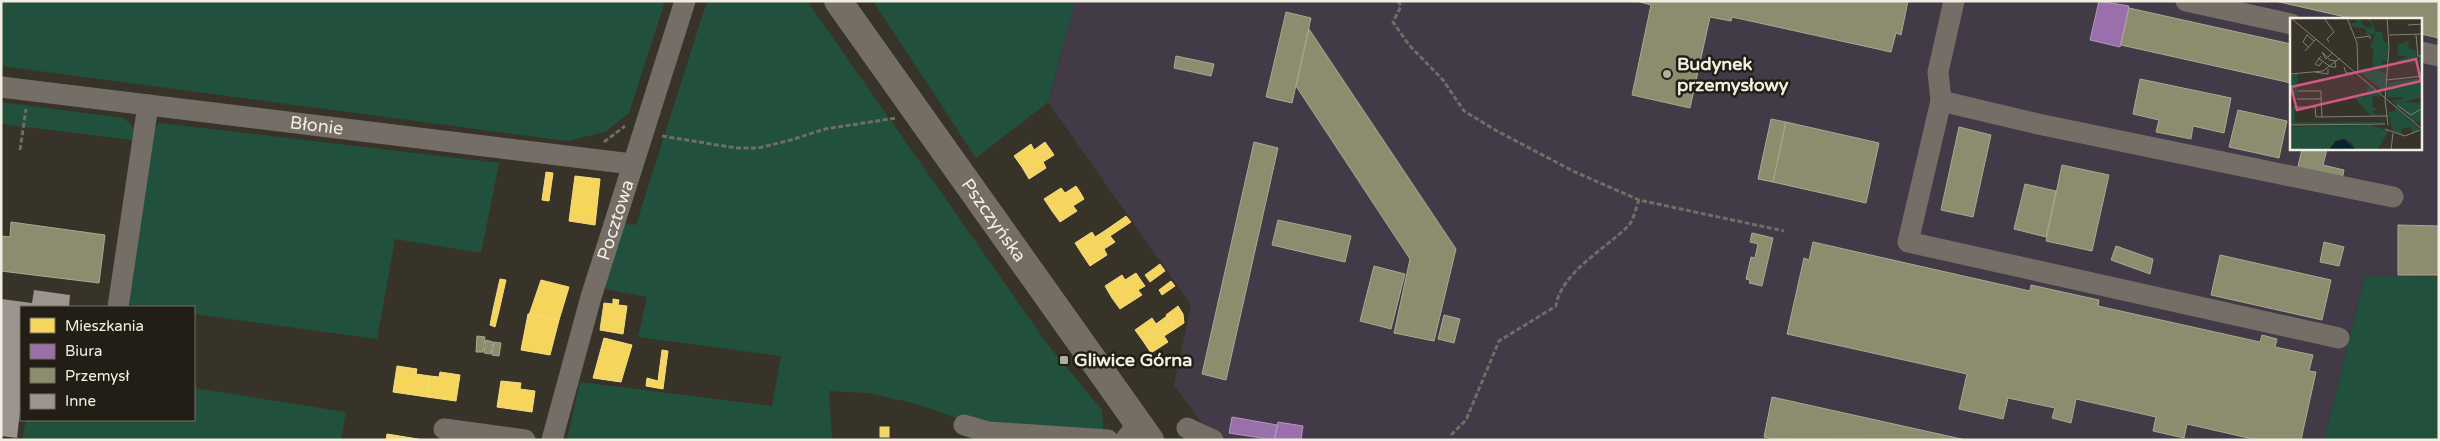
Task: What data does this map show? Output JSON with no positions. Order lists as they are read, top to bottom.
{
  "streets": {
    "main road": ["Pszczyńska"],
    "street": ["Błonie", "Pocztowa"]
  },
  "crossings": [
    ["Błonie", "Pocztowa"]
  ],
  "places": {
    "other": ["Budynek przemysłowy"],
    "transit": ["Gliwice Górna"]
  },
  "legend": [
    "Mieszkania",
    "Biura",
    "Przemysł",
    "Inne"
  ]
}
